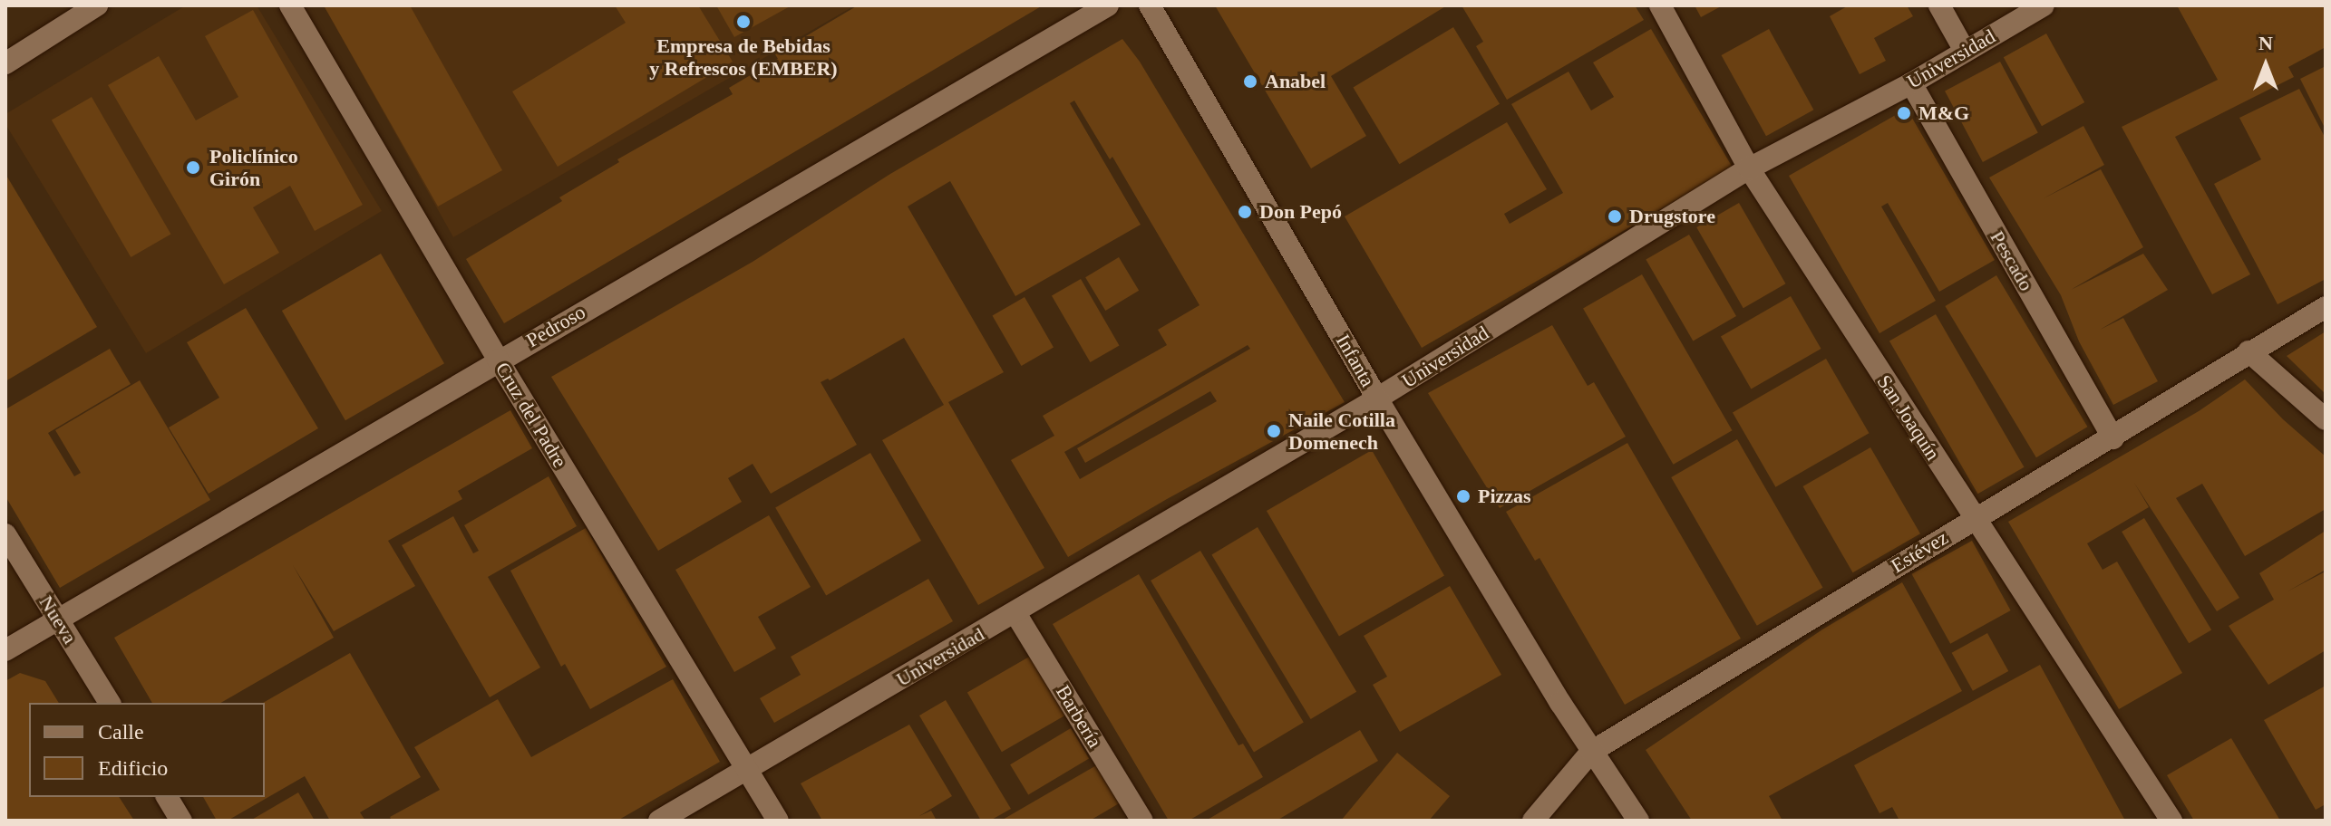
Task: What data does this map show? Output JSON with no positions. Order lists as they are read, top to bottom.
{
  "streets": {
    "street": [
      "Universidad",
      "Pescado",
      "Pedroso",
      "Infanta",
      "Cruz del Padre",
      "San Joaquín",
      "Estévez",
      "Nueva",
      "Barbería"
    ]
  },
  "crossings": [
    ["Universidad", "Pescado"],
    ["Universidad", "Infanta"],
    ["Universidad", "Cruz del Padre"],
    ["Universidad", "San Joaquín"],
    ["Universidad", "Barbería"],
    ["Pescado", "Estévez"],
    ["Pedroso", "Cruz del Padre"],
    ["Pedroso", "Nueva"],
    ["Infanta", "Estévez"],
    ["San Joaquín", "Estévez"]
  ],
  "places": [
    "Empresa de Bebidas y Refrescos (EMBER)",
    "Anabel",
    "M&G",
    "Policlínico Girón",
    "Don Pepó",
    "Drugstore",
    "Naile Cotilla Domenech",
    "Pizzas"
  ],
  "legend": ["Calle", "Edificio"],
  "north": "top"
}
